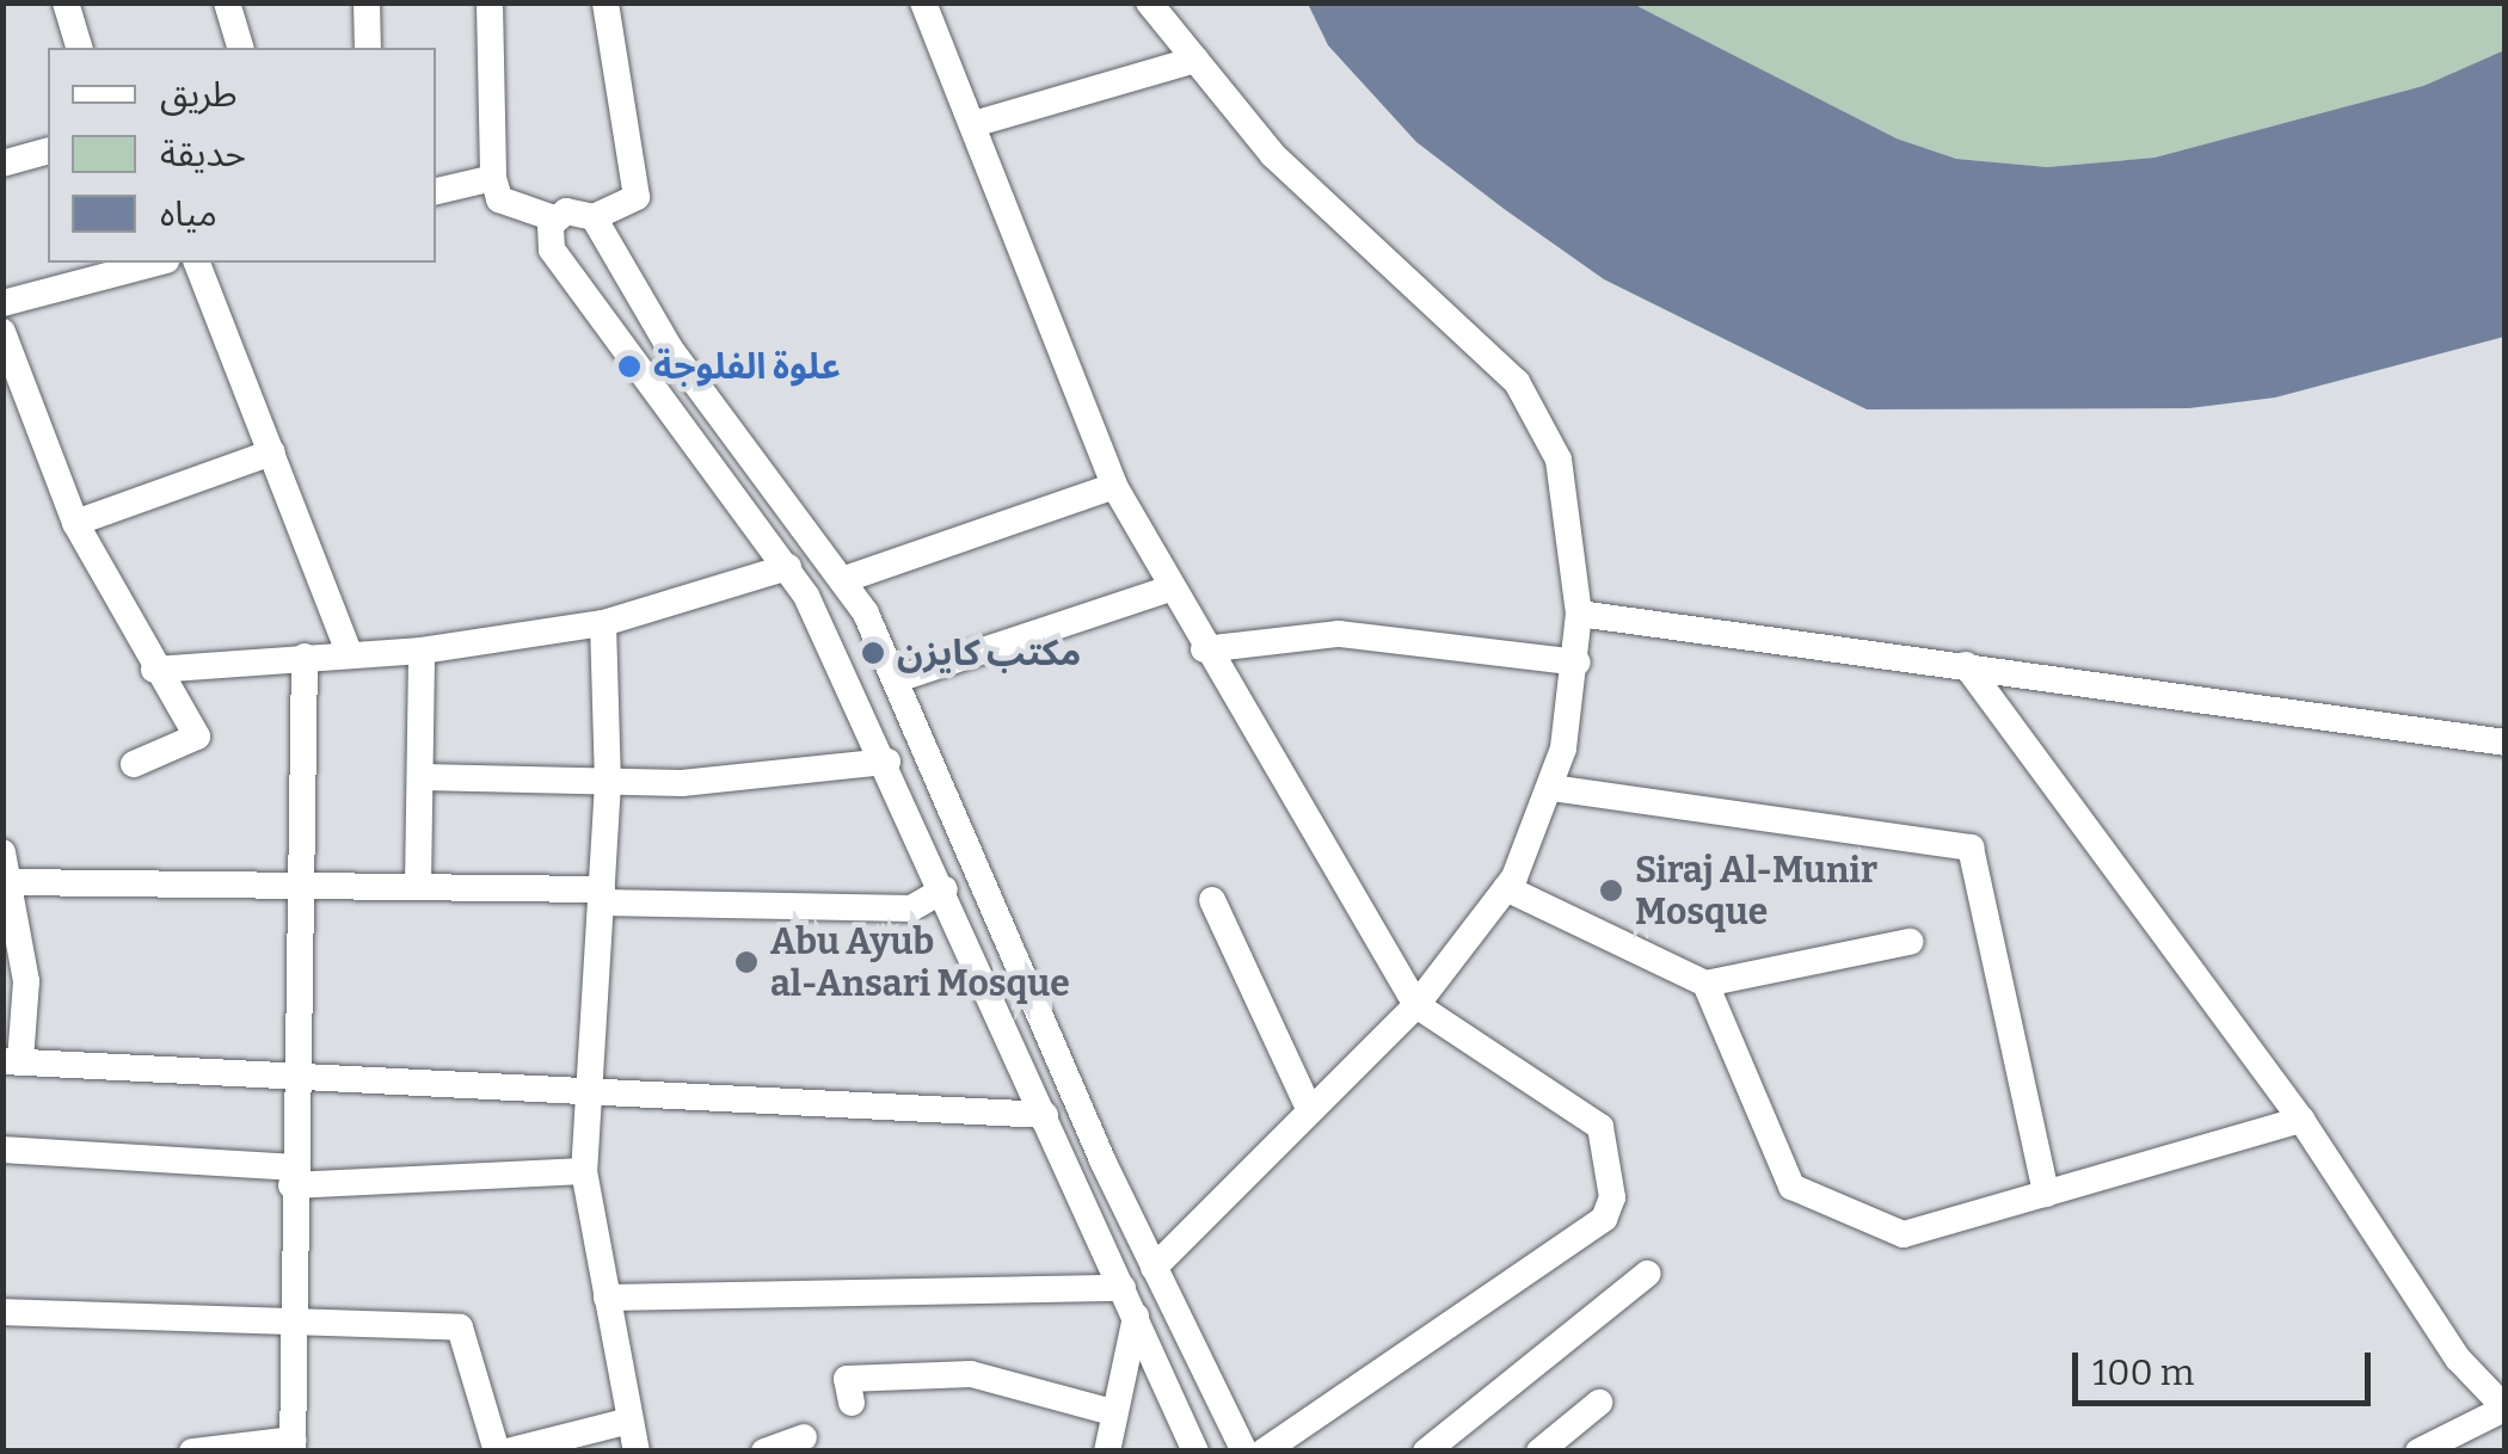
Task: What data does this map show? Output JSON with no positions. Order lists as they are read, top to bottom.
{
  "places": [
    "علوة الفلوجة",
    "مكتب كايزن",
    "Siraj Al-Munir Mosque",
    "Abu Ayub al-Ansari Mosque"
  ],
  "legend": ["طريق", "حديقة", "مياه"],
  "scale_bar": "100 m"
}
